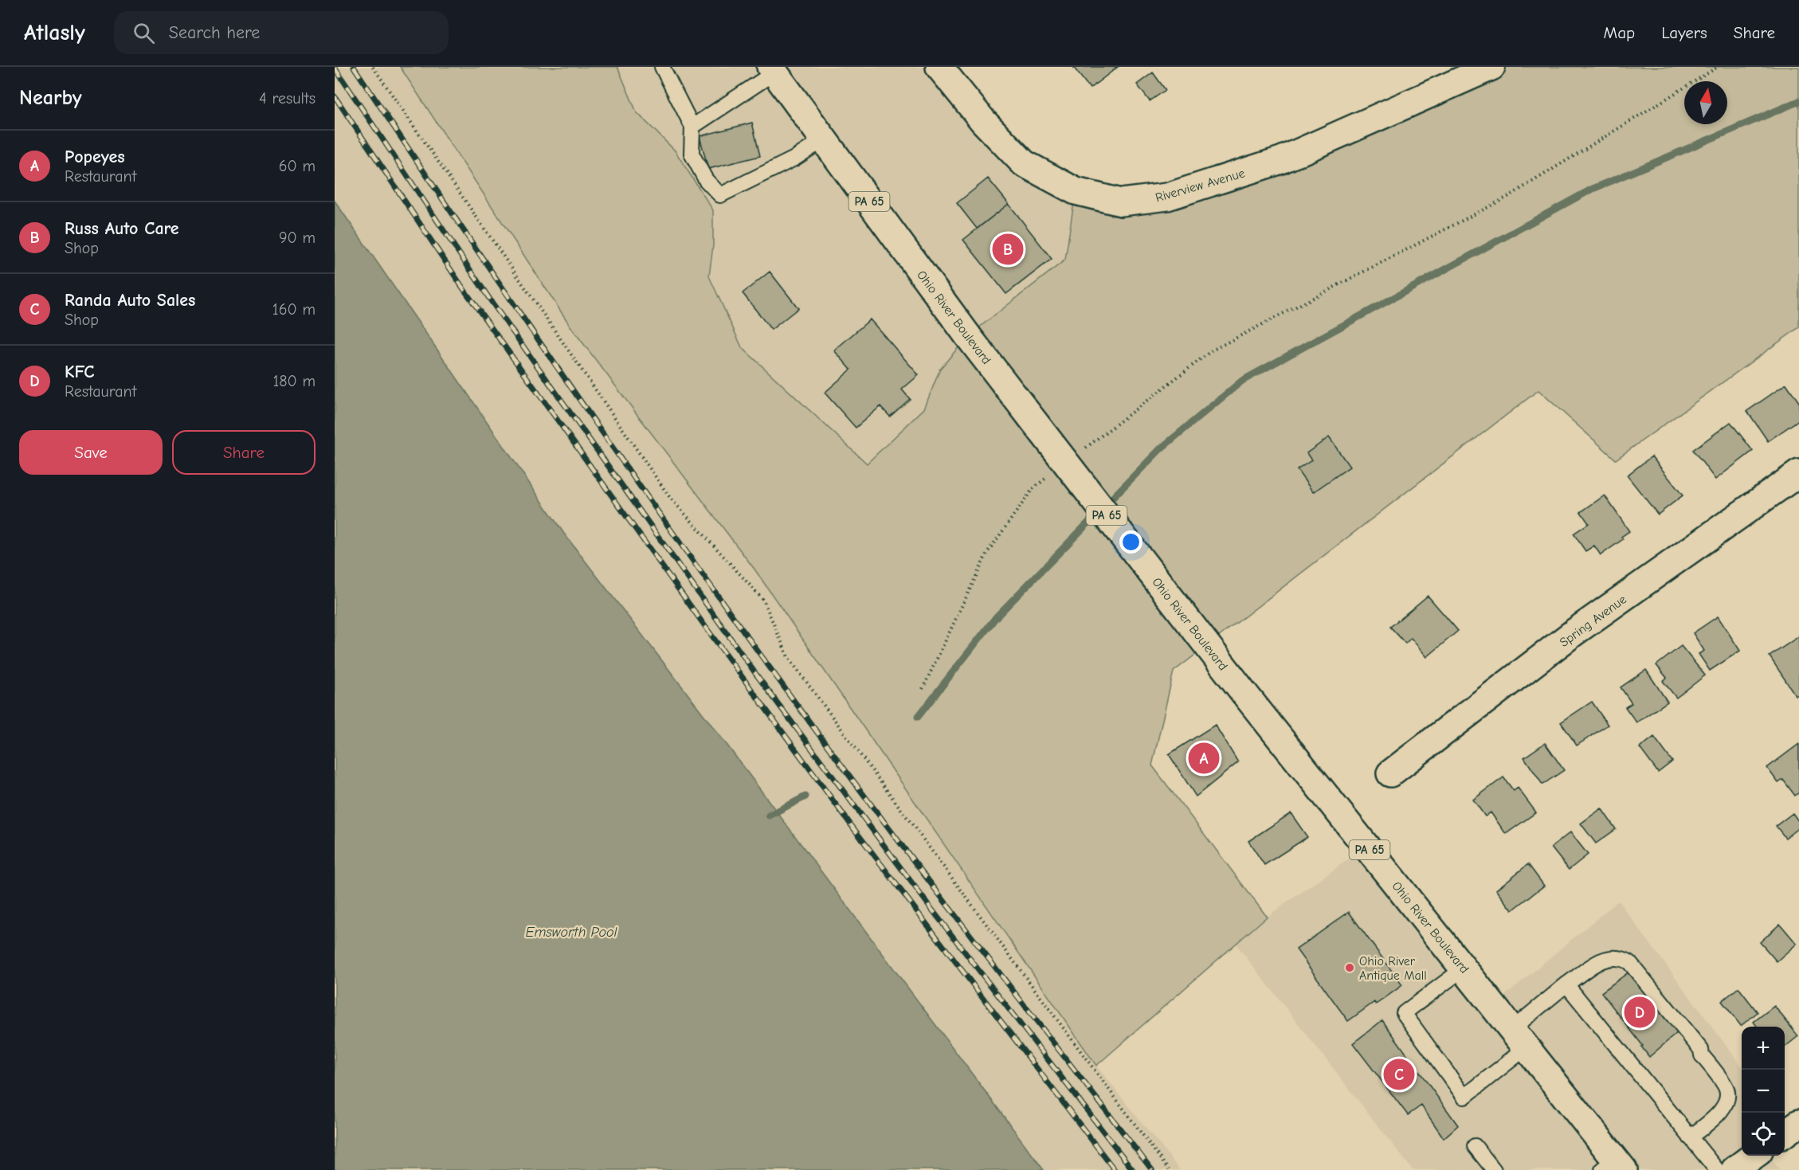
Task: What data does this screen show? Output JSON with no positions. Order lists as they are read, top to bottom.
{
  "streets": {
    "main road": [
      "Riverview Avenue",
      "PA 65",
      "Ohio River Boulevard",
      "Spring Avenue"
    ]
  },
  "water": ["Emsworth Pool"],
  "places": ["Ohio River Antique Mall"],
  "north": "top",
  "page": {
    "header": "Atlasly",
    "search": "Search here",
    "nav": ["Map", "Layers", "Share"],
    "heading": ["Nearby", "4 results"],
    "list": [
      {
        "mark": "A",
        "name": "Popeyes",
        "note": "Restaurant",
        "value": "60 m"
      },
      {
        "mark": "B",
        "name": "Russ Auto Care",
        "note": "Shop",
        "value": "90 m"
      },
      {
        "mark": "C",
        "name": "Randa Auto Sales",
        "note": "Shop",
        "value": "160 m"
      },
      {
        "mark": "D",
        "name": "KFC",
        "note": "Restaurant",
        "value": "180 m"
      }
    ],
    "pins": [
      "B",
      "A",
      "D",
      "C"
    ],
    "buttons": ["Save", "Share"],
    "map_buttons": ["+", "−"]
  }
}
